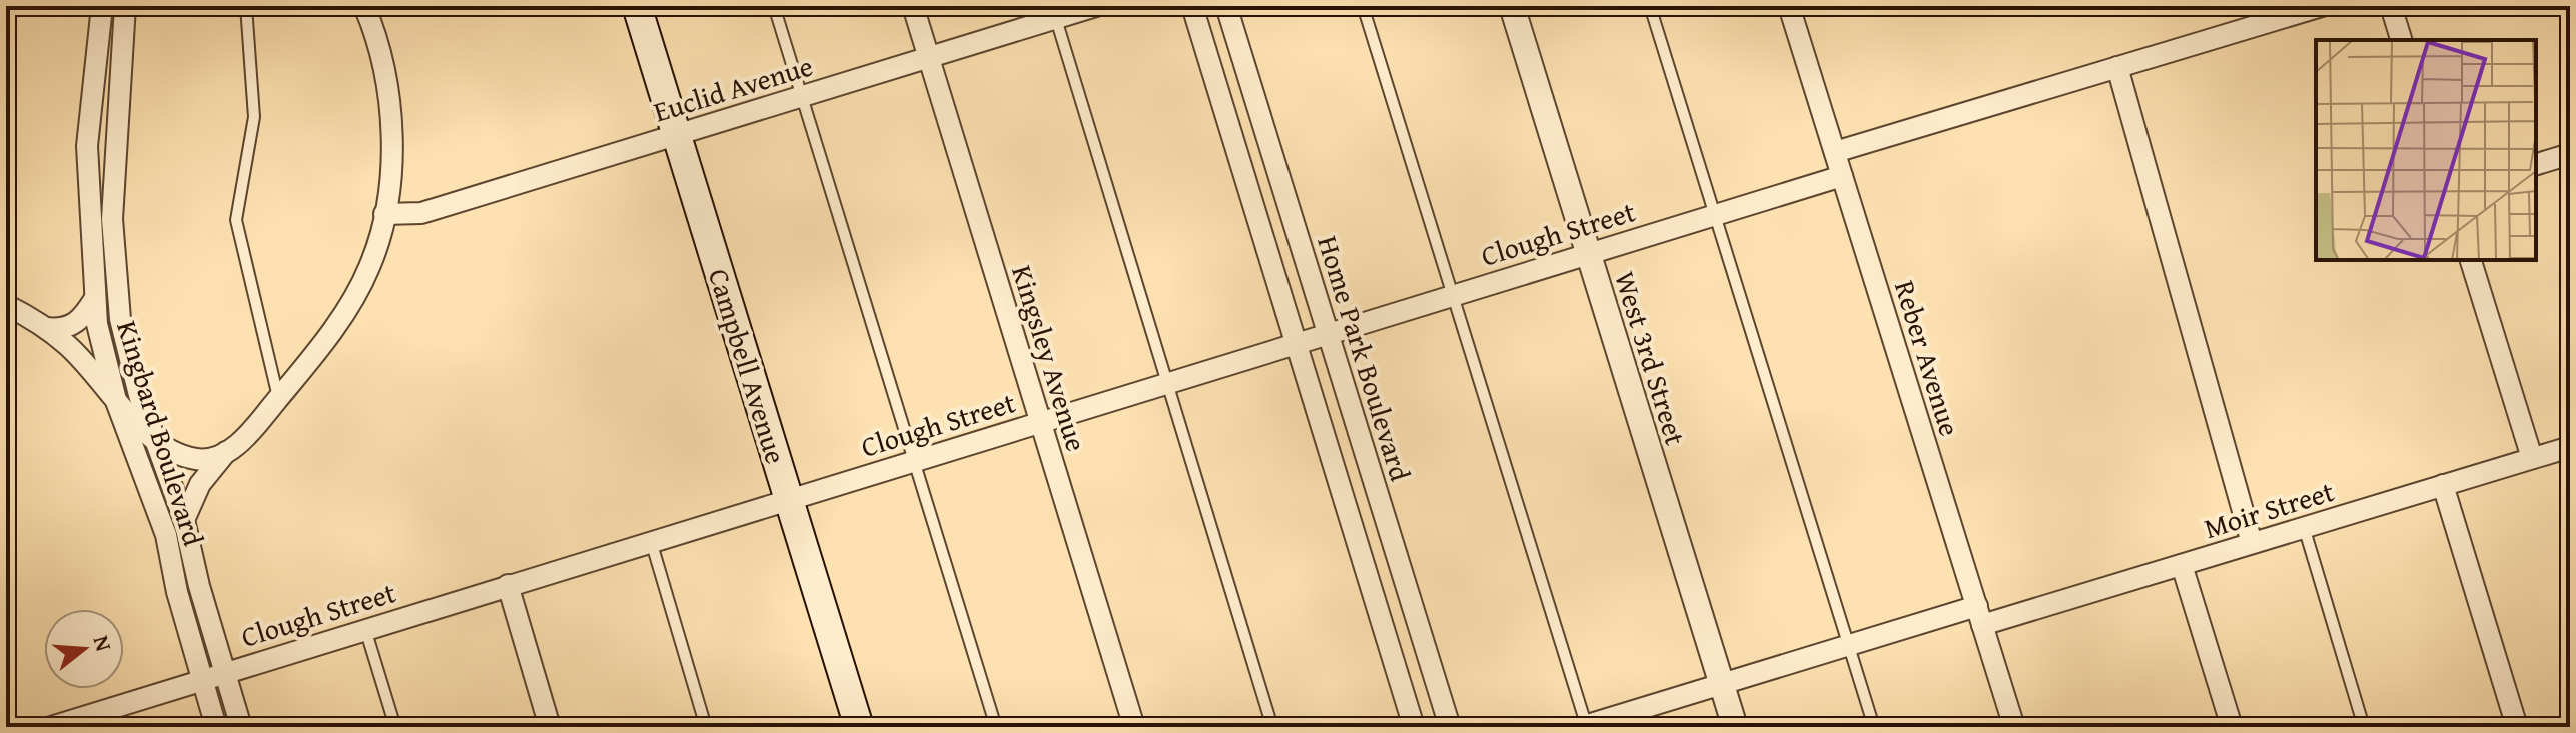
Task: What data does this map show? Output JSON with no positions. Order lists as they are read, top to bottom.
{
  "streets": {
    "main road": ["Campbell Avenue"],
    "street": [
      "Euclid Avenue",
      "Clough Street",
      "Kingsley Avenue",
      "Home Park Boulevard",
      "West 3rd Street",
      "Reber Avenue",
      "Kingbard Boulevard",
      "Moir Street"
    ]
  },
  "crossings": [
    ["Euclid Avenue", "Kingsley Avenue"],
    ["Euclid Avenue", "Campbell Avenue"],
    ["Clough Street", "Kingsley Avenue"],
    ["Clough Street", "Home Park Boulevard"],
    ["Clough Street", "West 3rd Street"],
    ["Clough Street", "Reber Avenue"],
    ["Clough Street", "Campbell Avenue"],
    ["Clough Street", "Kingbard Boulevard"],
    ["West 3rd Street", "Moir Street"],
    ["Reber Avenue", "Moir Street"]
  ],
  "north": "right"
}
